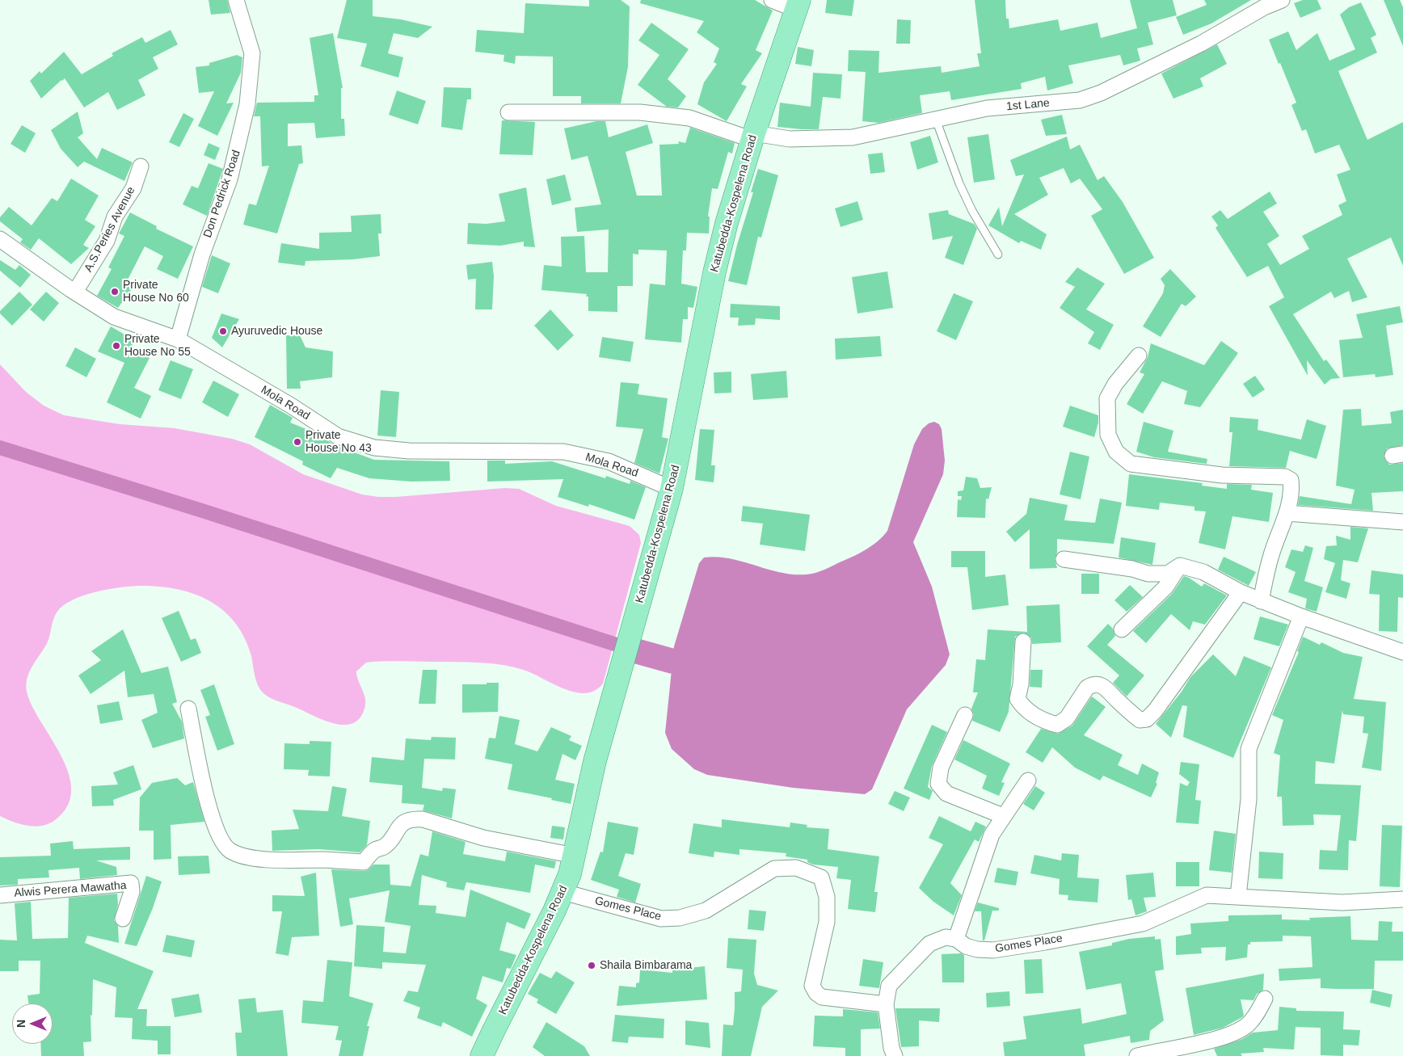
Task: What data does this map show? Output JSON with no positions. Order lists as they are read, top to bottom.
{
  "streets": {
    "main road": ["Katubedda-Kospelena Road"],
    "street": [
      "1st Lane",
      "Don Pedrick Road",
      "A.S.Peries Avenue",
      "Mola Road",
      "Alwis Perera Mawatha",
      "Gomes Place"
    ]
  },
  "crossings": [
    ["1st Lane", "Katubedda-Kospelena Road"],
    ["Don Pedrick Road", "Mola Road"],
    ["Katubedda-Kospelena Road", "Mola Road"],
    ["Katubedda-Kospelena Road", "Gomes Place"],
    ["A.S.Peries Avenue", "Mola Road"]
  ],
  "places": [
    "Private House No 60",
    "Ayuruvedic House",
    "Private House No 55",
    "Private House No 43",
    "Shaila Bimbarama"
  ],
  "north": "left"
}
